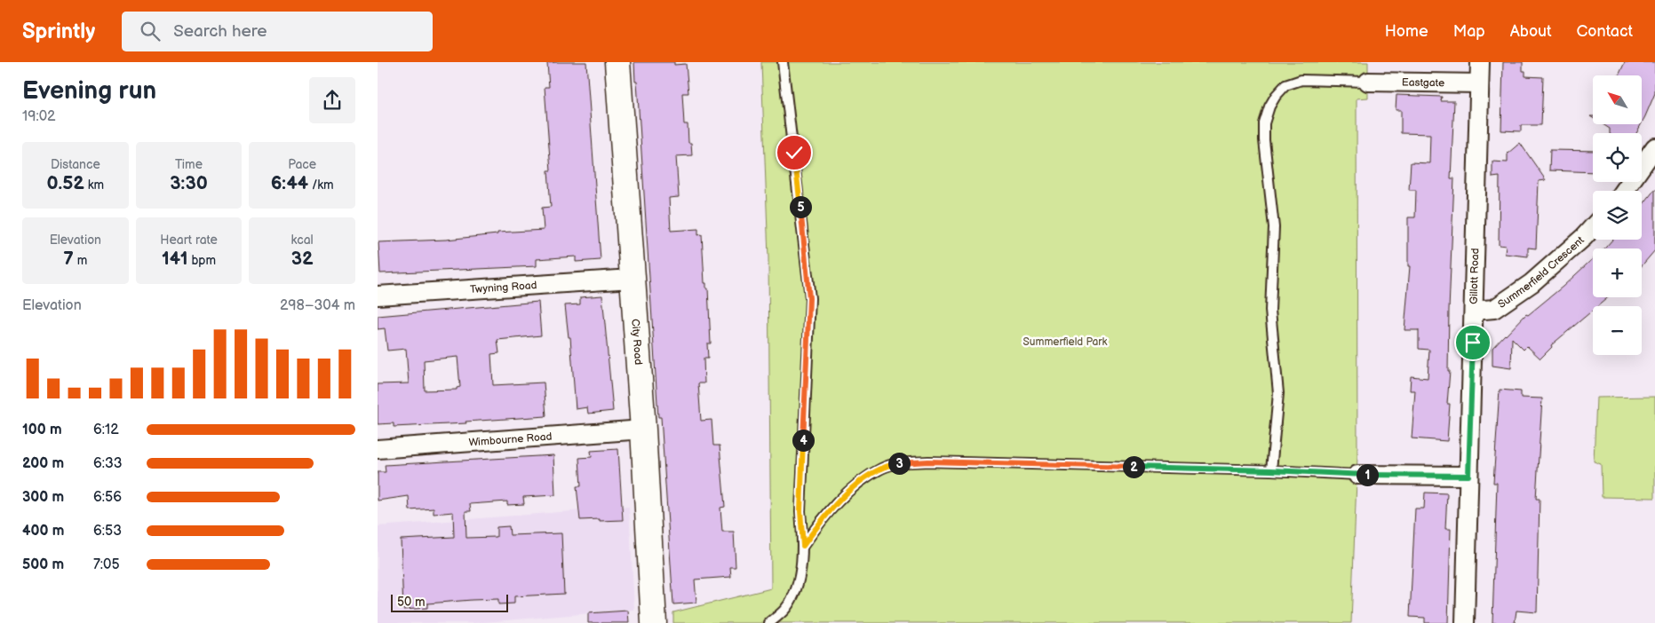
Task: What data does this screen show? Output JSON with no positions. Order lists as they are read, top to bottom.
{
  "streets": {
    "main road": ["City Road"],
    "street": [
      "Eastgate",
      "Summerfield Crescent",
      "Gillott Road",
      "Twyning Road",
      "Wimbourne Road"
    ]
  },
  "crossings": [
    ["Eastgate", "Gillott Road"],
    ["Summerfield Crescent", "Gillott Road"],
    ["Twyning Road", "City Road"],
    ["City Road", "Wimbourne Road"]
  ],
  "parks": ["Summerfield Park"],
  "scale_bar": "50 m",
  "north": "top left",
  "page": {
    "header": "Sprintly",
    "search": "Search here",
    "nav": [
      "Home",
      "Map",
      "About",
      "Contact"
    ],
    "heading": ["Evening run", "19:02"],
    "map_buttons": ["+", "−"],
    "stats": [
      ["Distance", "0.52 km"],
      ["Time", "3:30"],
      ["Pace", "6:44 /km"],
      ["Elevation", "7 m"],
      ["Heart rate", "141 bpm"],
      ["kcal", "32"]
    ],
    "pins": [
      "5",
      "4",
      "3",
      "2",
      "1"
    ],
    "chart": ["Elevation", "298–304 m"],
    "list": [
      {
        "name": "100 m",
        "note": "6:12"
      },
      {
        "name": "200 m",
        "note": "6:33"
      },
      {
        "name": "300 m",
        "note": "6:56"
      },
      {
        "name": "400 m",
        "note": "6:53"
      },
      {
        "name": "500 m",
        "note": "7:05"
      }
    ],
    "scale": "50 m"
  }
}
